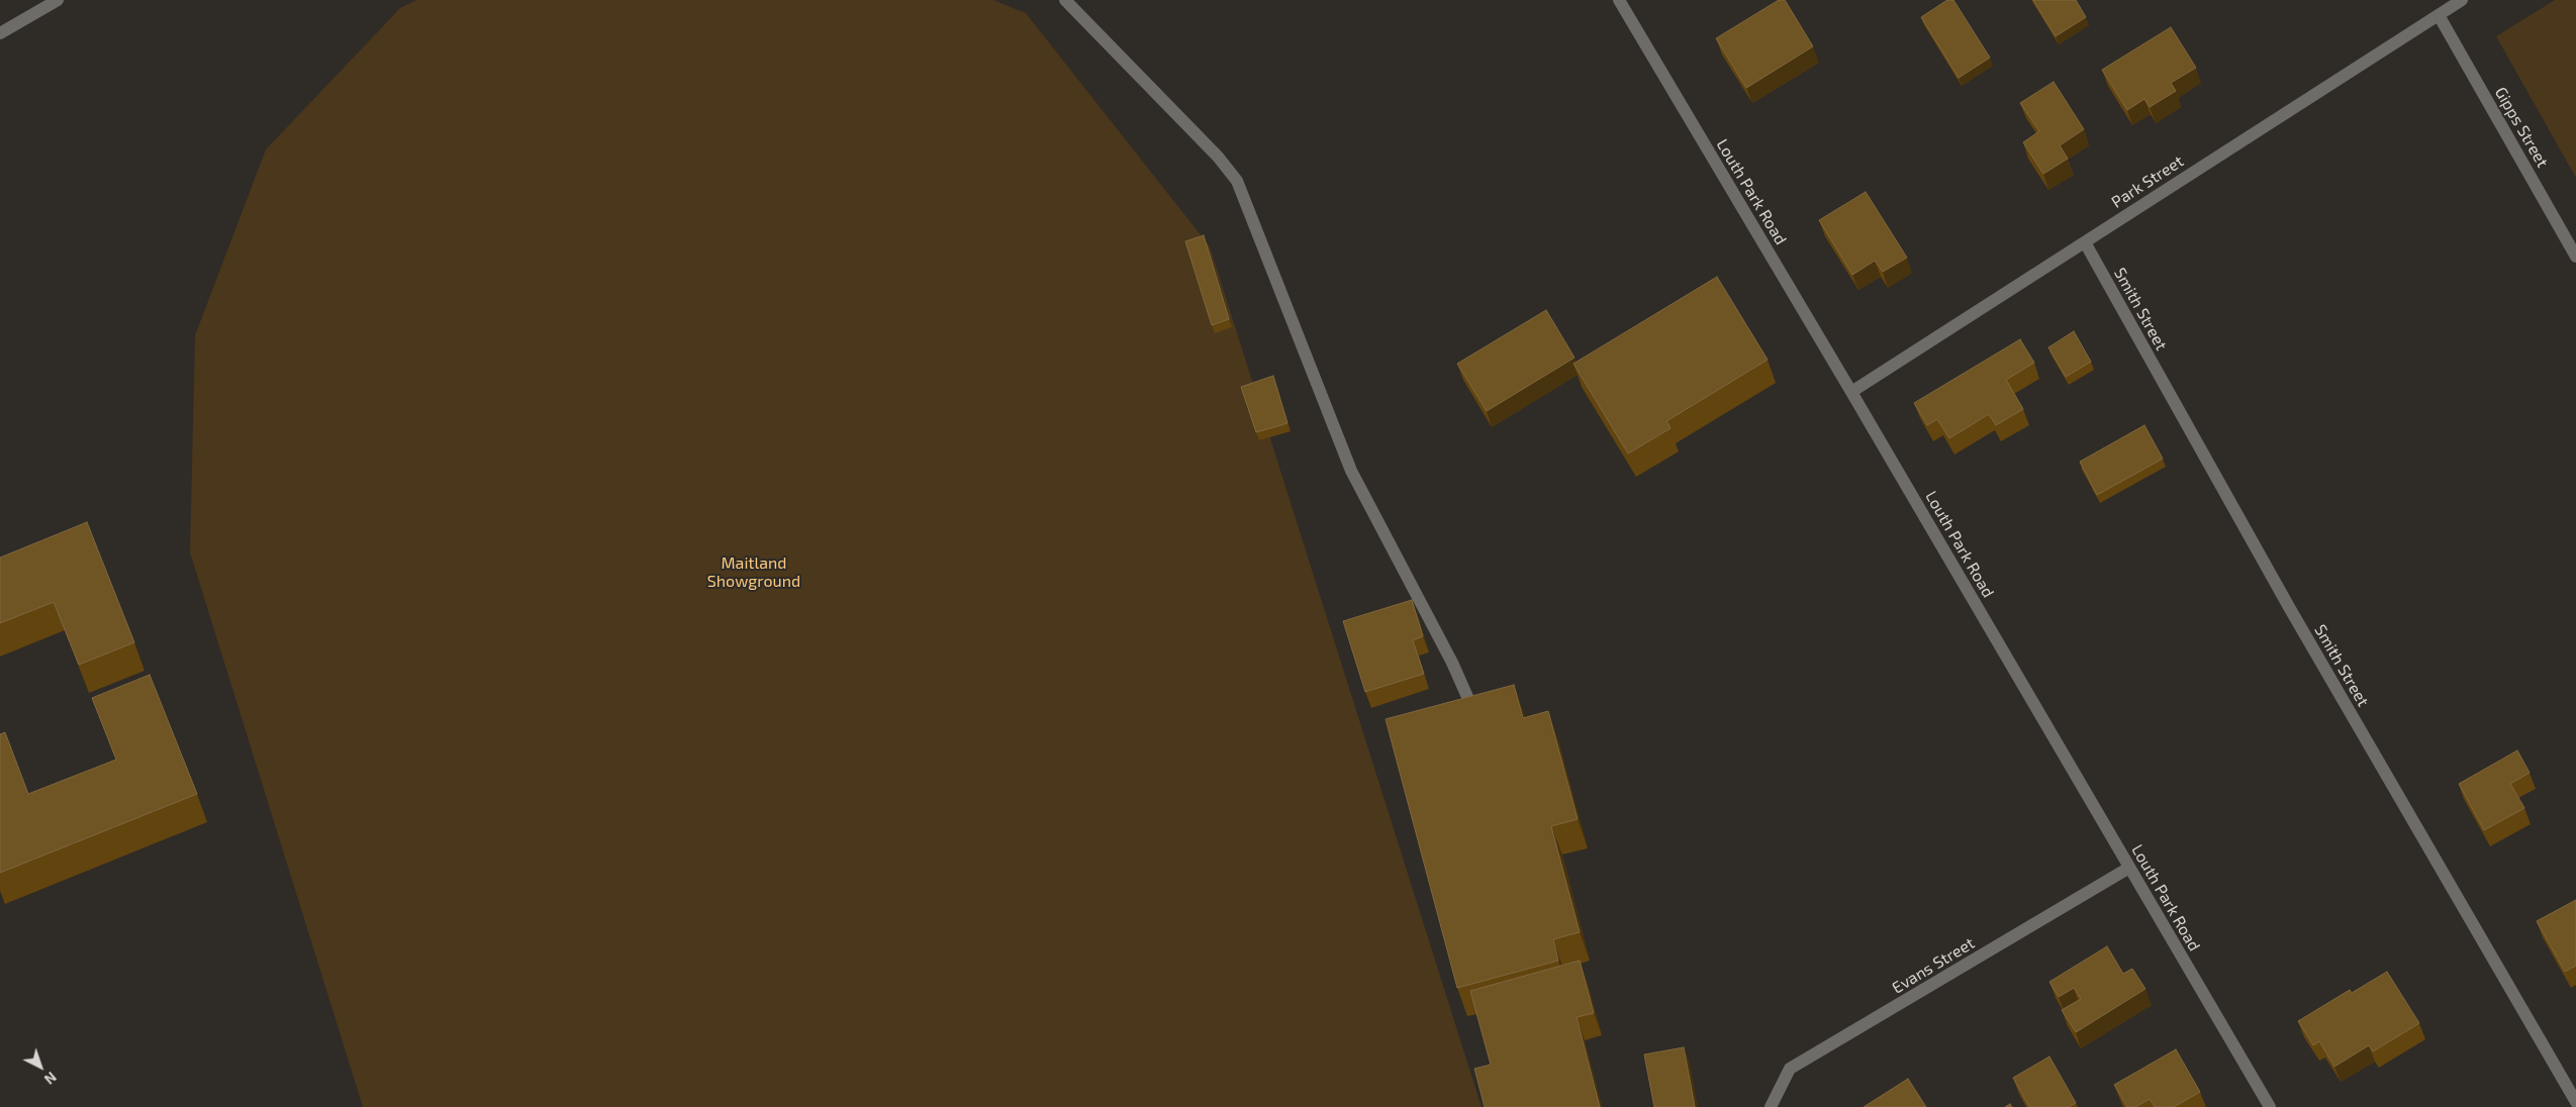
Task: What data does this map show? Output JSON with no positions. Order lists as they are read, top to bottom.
{
  "streets": {
    "street": [
      "Gipps Street",
      "Park Street",
      "Louth Park Road",
      "Smith Street",
      "Evans Street"
    ]
  },
  "crossings": [
    ["Gipps Street", "Park Street"],
    ["Park Street", "Louth Park Road"],
    ["Park Street", "Smith Street"],
    ["Louth Park Road", "Evans Street"]
  ],
  "parks": ["Maitland Showground"],
  "north": "bottom right"
}
